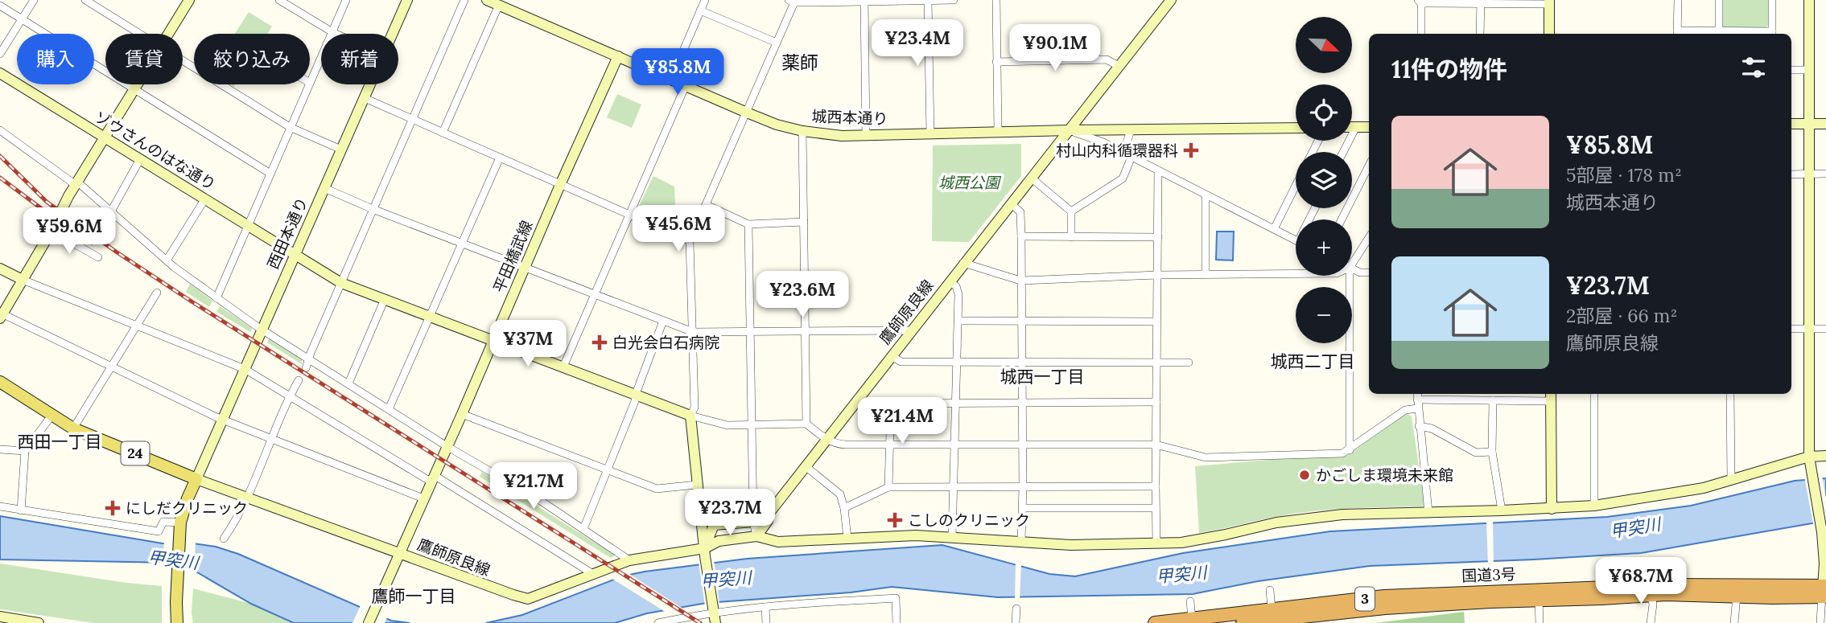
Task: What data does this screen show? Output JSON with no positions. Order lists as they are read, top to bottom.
{
  "streets": {
    "highway": ["国道3号", "3"],
    "main road": ["24"],
    "street": [
      "城西本通り",
      "ゾウさんのはな通り",
      "西田本通り",
      "平田橋武線",
      "鷹師原良線"
    ]
  },
  "crossings": [
    ["城西本通り", "平田橋武線"],
    ["城西本通り", "鷹師原良線"],
    ["ゾウさんのはな通り", "西田本通り"],
    ["ゾウさんのはな通り", "平田橋武線"],
    ["西田本通り", "鷹師原良線"],
    ["西田本通り", "24"],
    ["平田橋武線", "鷹師原良線"],
    ["鷹師原良線", "24"]
  ],
  "districts": [
    "薬師",
    "城西二丁目",
    "城西一丁目",
    "西田一丁目",
    "鷹師一丁目"
  ],
  "water": ["甲突川"],
  "parks": ["城西公園"],
  "places": {
    "health": [
      "村山内科循環器科",
      "白光会白石病院",
      "にしだクリニック",
      "こしのクリニック"
    ],
    "other": ["かごしま環境未来館"]
  },
  "north": "bottom right",
  "page": {
    "map_buttons": ["+", "−"],
    "price": [
      "¥23.4M",
      "¥90.1M",
      "¥85.8M",
      "¥45.6M",
      "¥59.6M",
      "¥23.6M",
      "¥37M",
      "¥21.4M",
      "¥21.7M",
      "¥23.7M",
      "¥68.7M"
    ],
    "chip": [
      "購入",
      "賃貸",
      "絞り込み",
      "新着"
    ],
    "heading": "11件の物件",
    "list": [
      {
        "name": "¥85.8M",
        "note": "5部屋 · 178 m² · 城西本通り"
      },
      {
        "name": "¥23.7M",
        "note": "2部屋 · 66 m² · 鷹師原良線"
      }
    ]
  }
}
